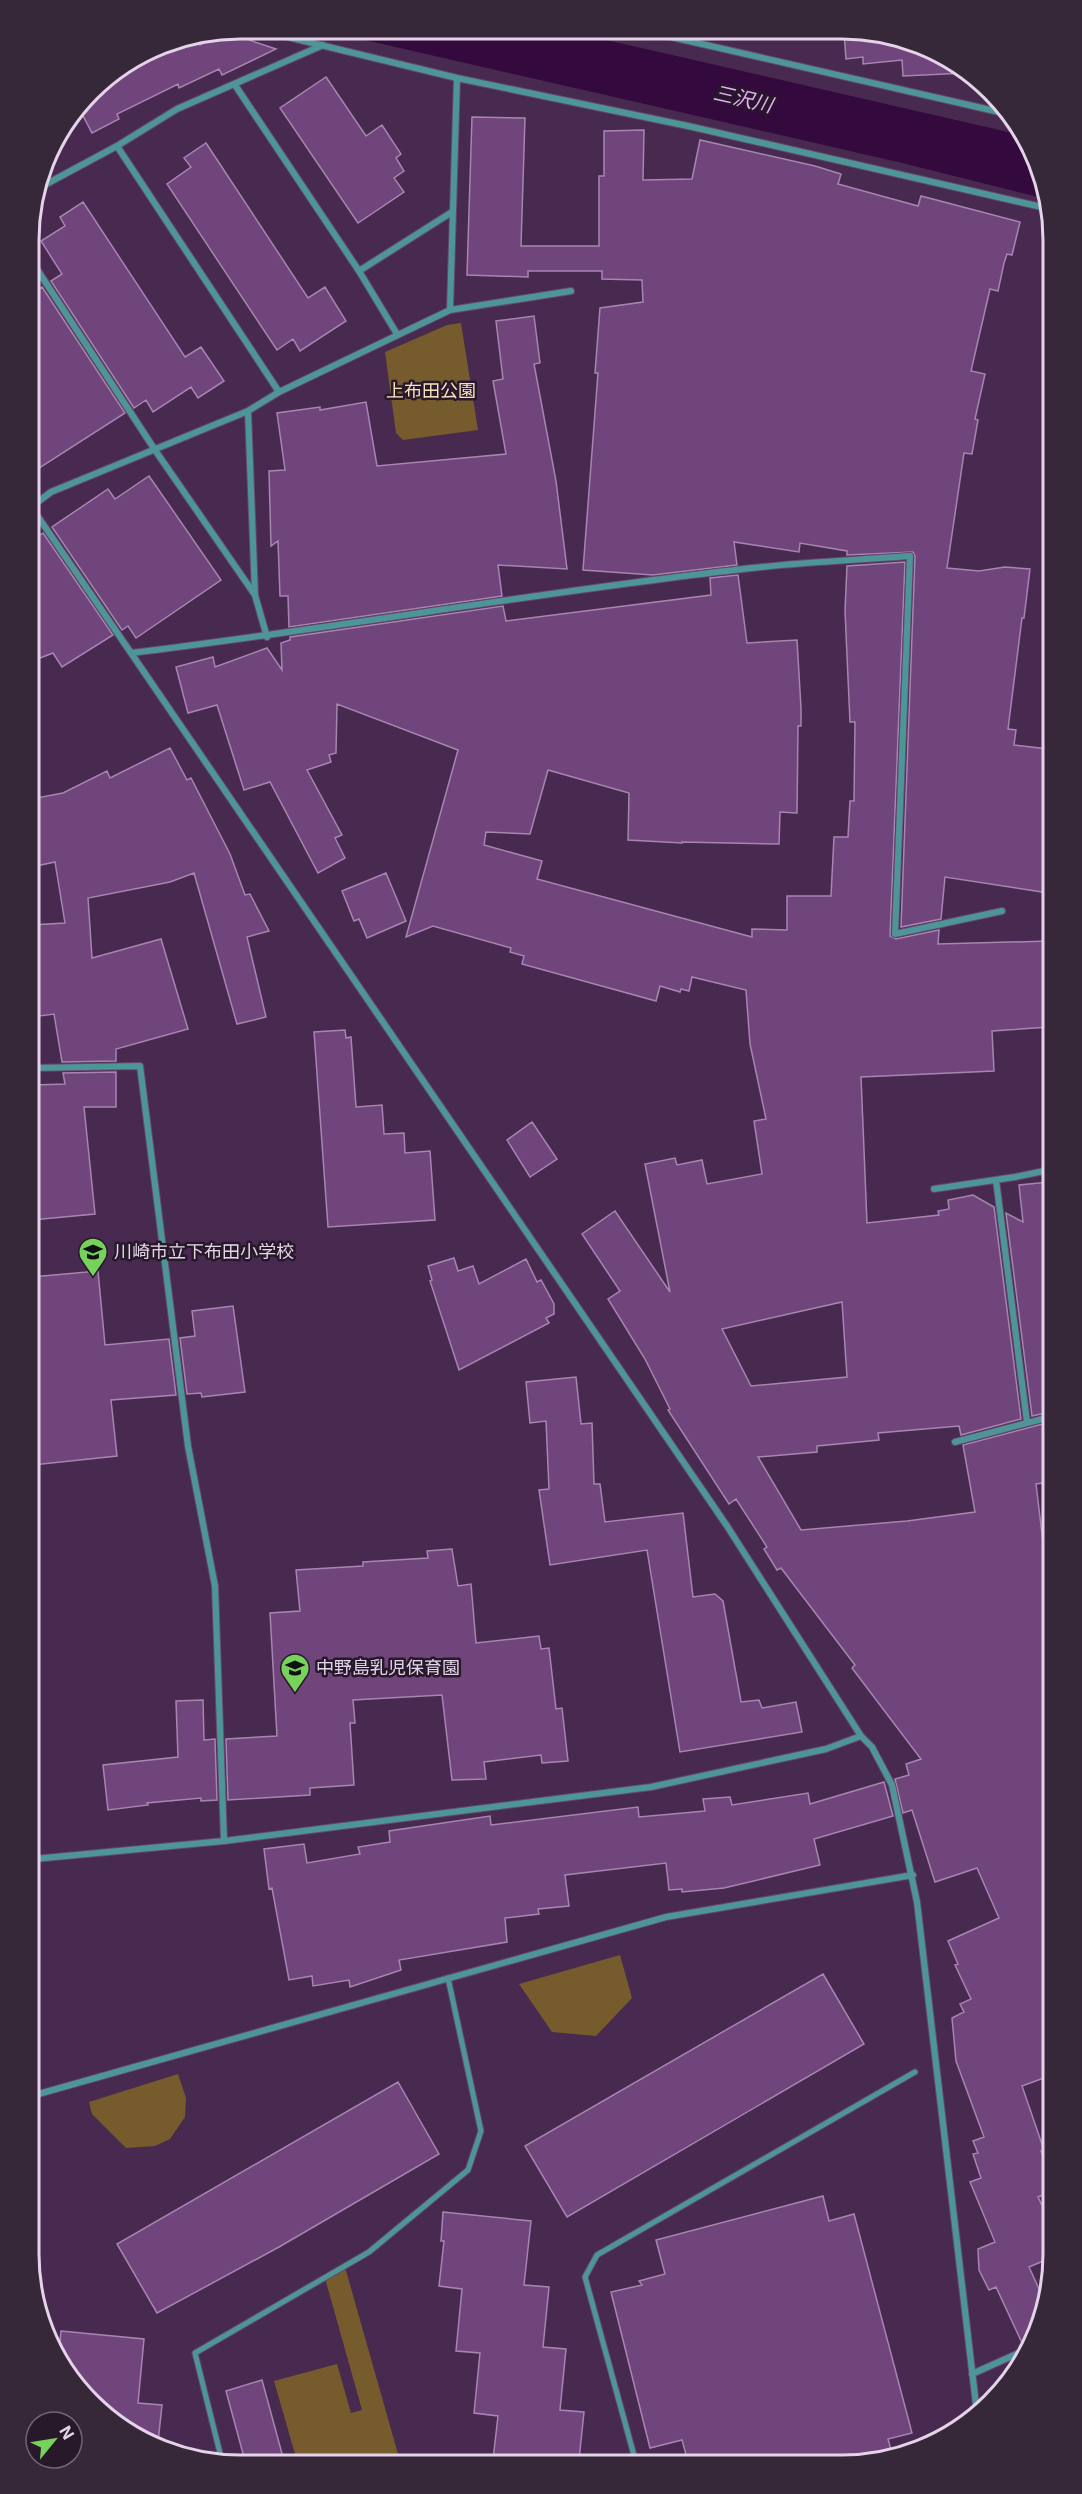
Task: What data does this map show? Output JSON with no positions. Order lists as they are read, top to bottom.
{
  "water": ["三沢川"],
  "parks": ["上布田公園"],
  "places": {
    "school or university": ["川崎市立下布田小学校", "中野島乳児保育園"]
  },
  "north": "top right"
}
